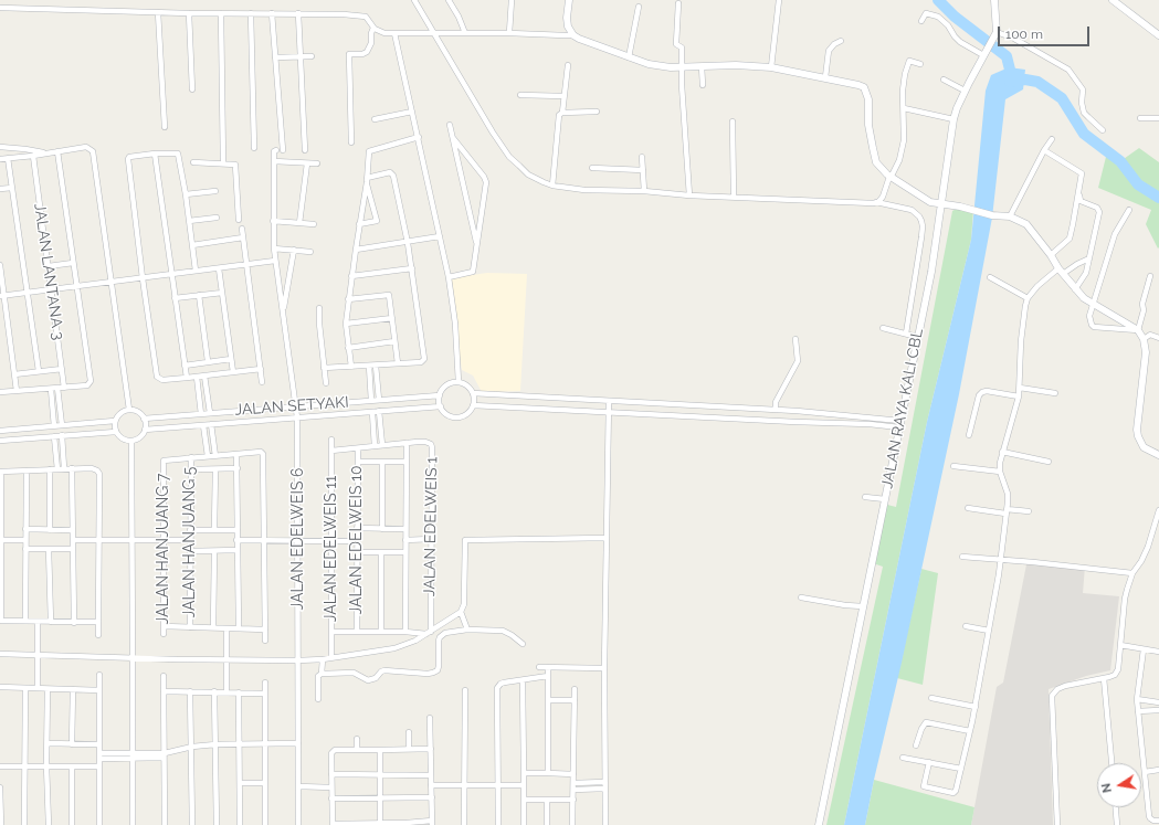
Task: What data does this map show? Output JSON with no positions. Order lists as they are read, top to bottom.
{
  "streets": {
    "main road": ["JALAN RAYA KALI CBL"],
    "street": [
      "JALAN LANTANA 3",
      "JALAN SETYAKI",
      "JALAN EDELWEIS 1",
      "JALAN EDELWEIS 6",
      "JALAN EDELWEIS 10",
      "JALAN HANJUANG 5",
      "JALAN HANJUANG 7",
      "JALAN EDELWEIS 11"
    ]
  },
  "crossings": [
    ["JALAN SETYAKI", "JALAN EDELWEIS 6"],
    ["JALAN EDELWEIS 1", "JALAN EDELWEIS 10"],
    ["JALAN EDELWEIS 1", "JALAN EDELWEIS 11"],
    ["JALAN HANJUANG 5", "JALAN HANJUANG 7"]
  ],
  "scale_bar": "100 m",
  "north": "left"
}
